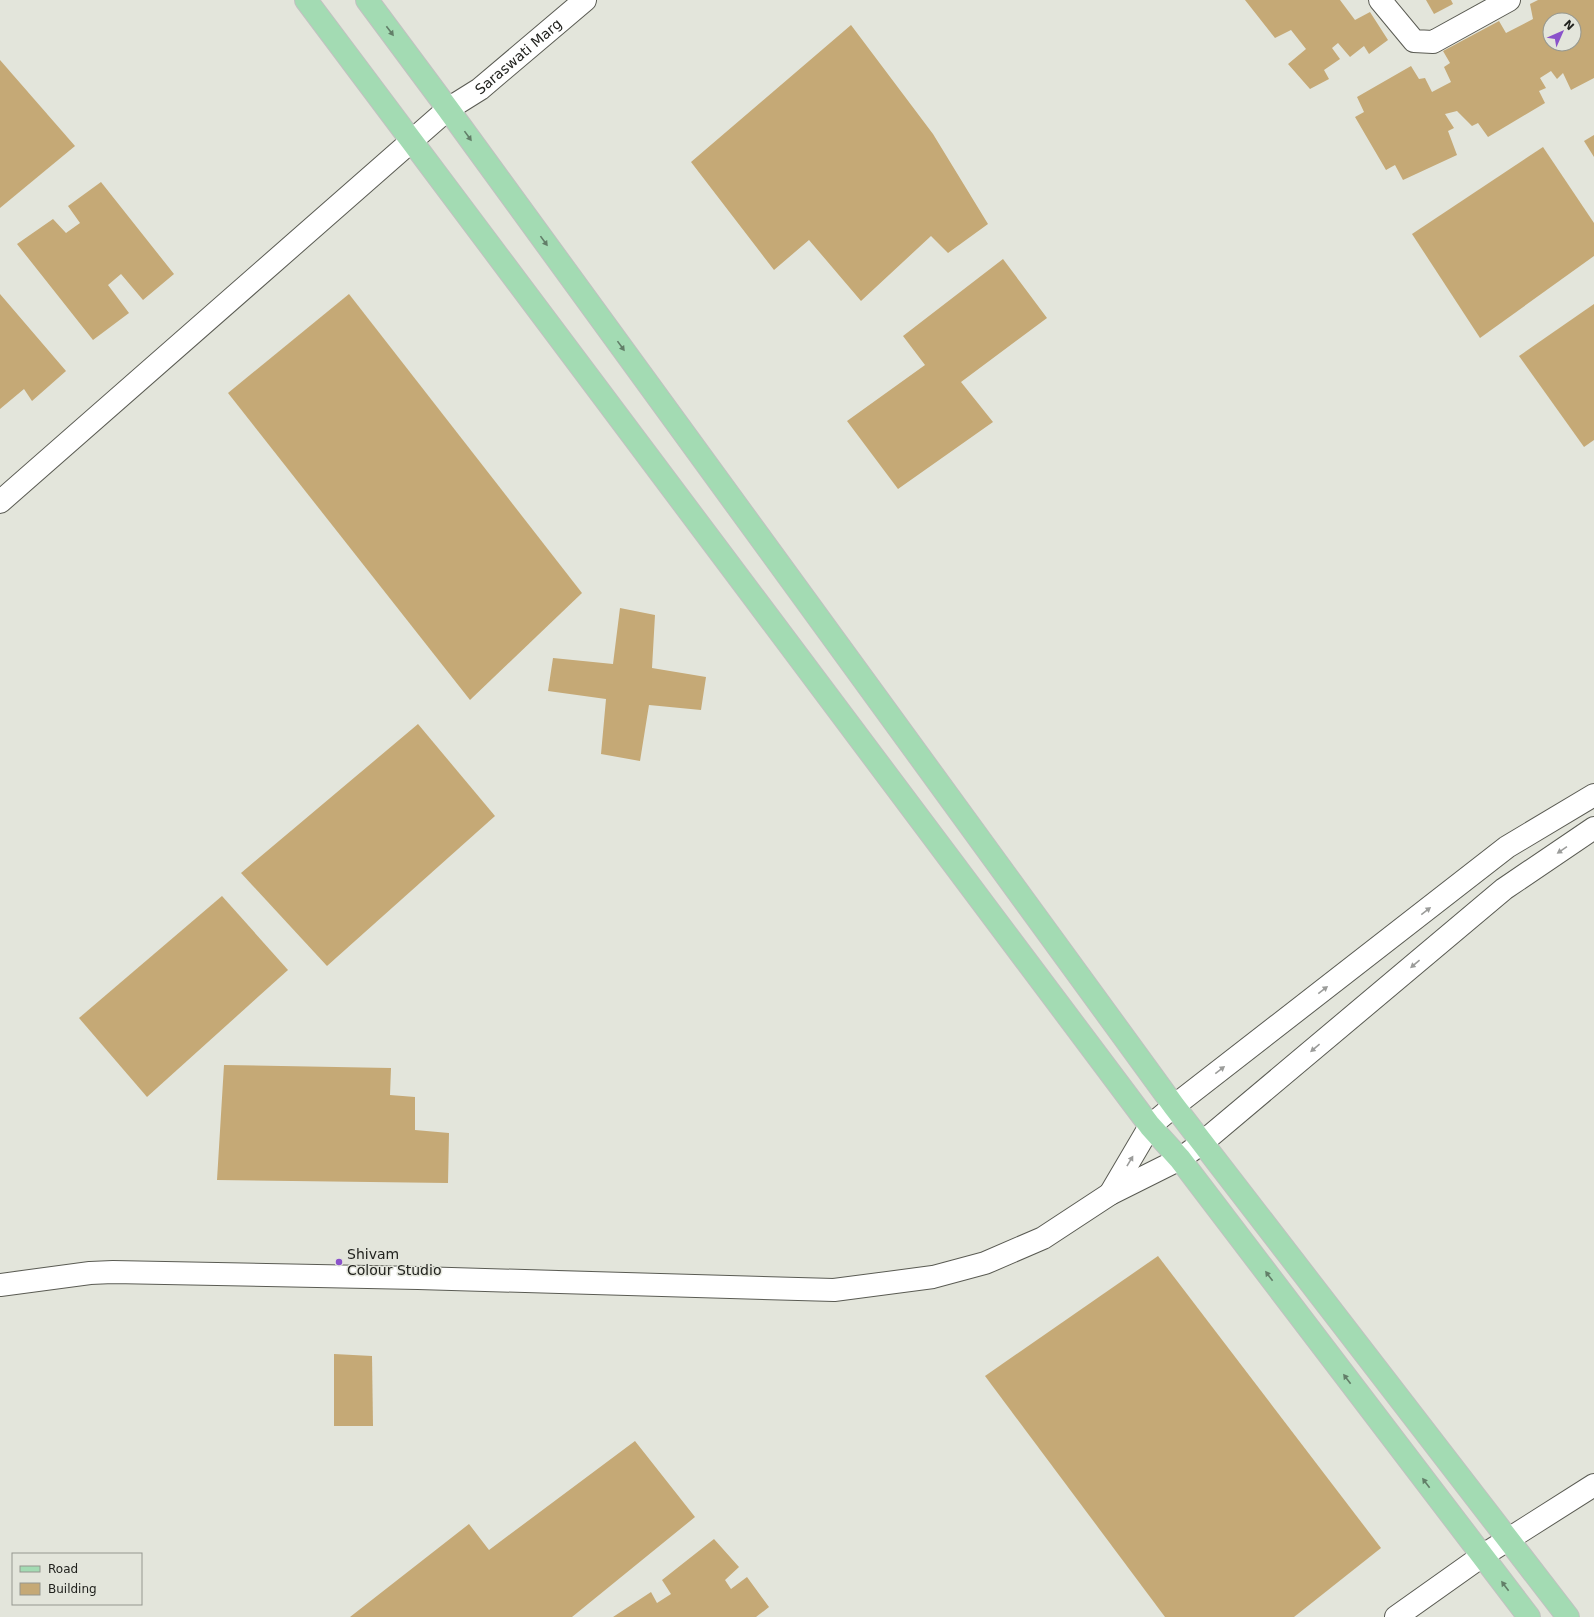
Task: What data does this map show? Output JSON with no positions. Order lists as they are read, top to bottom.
{
  "streets": {
    "street": ["Saraswati Marg"]
  },
  "places": ["Shivam Colour Studio"],
  "legend": ["Road", "Building"],
  "north": "top right"
}
